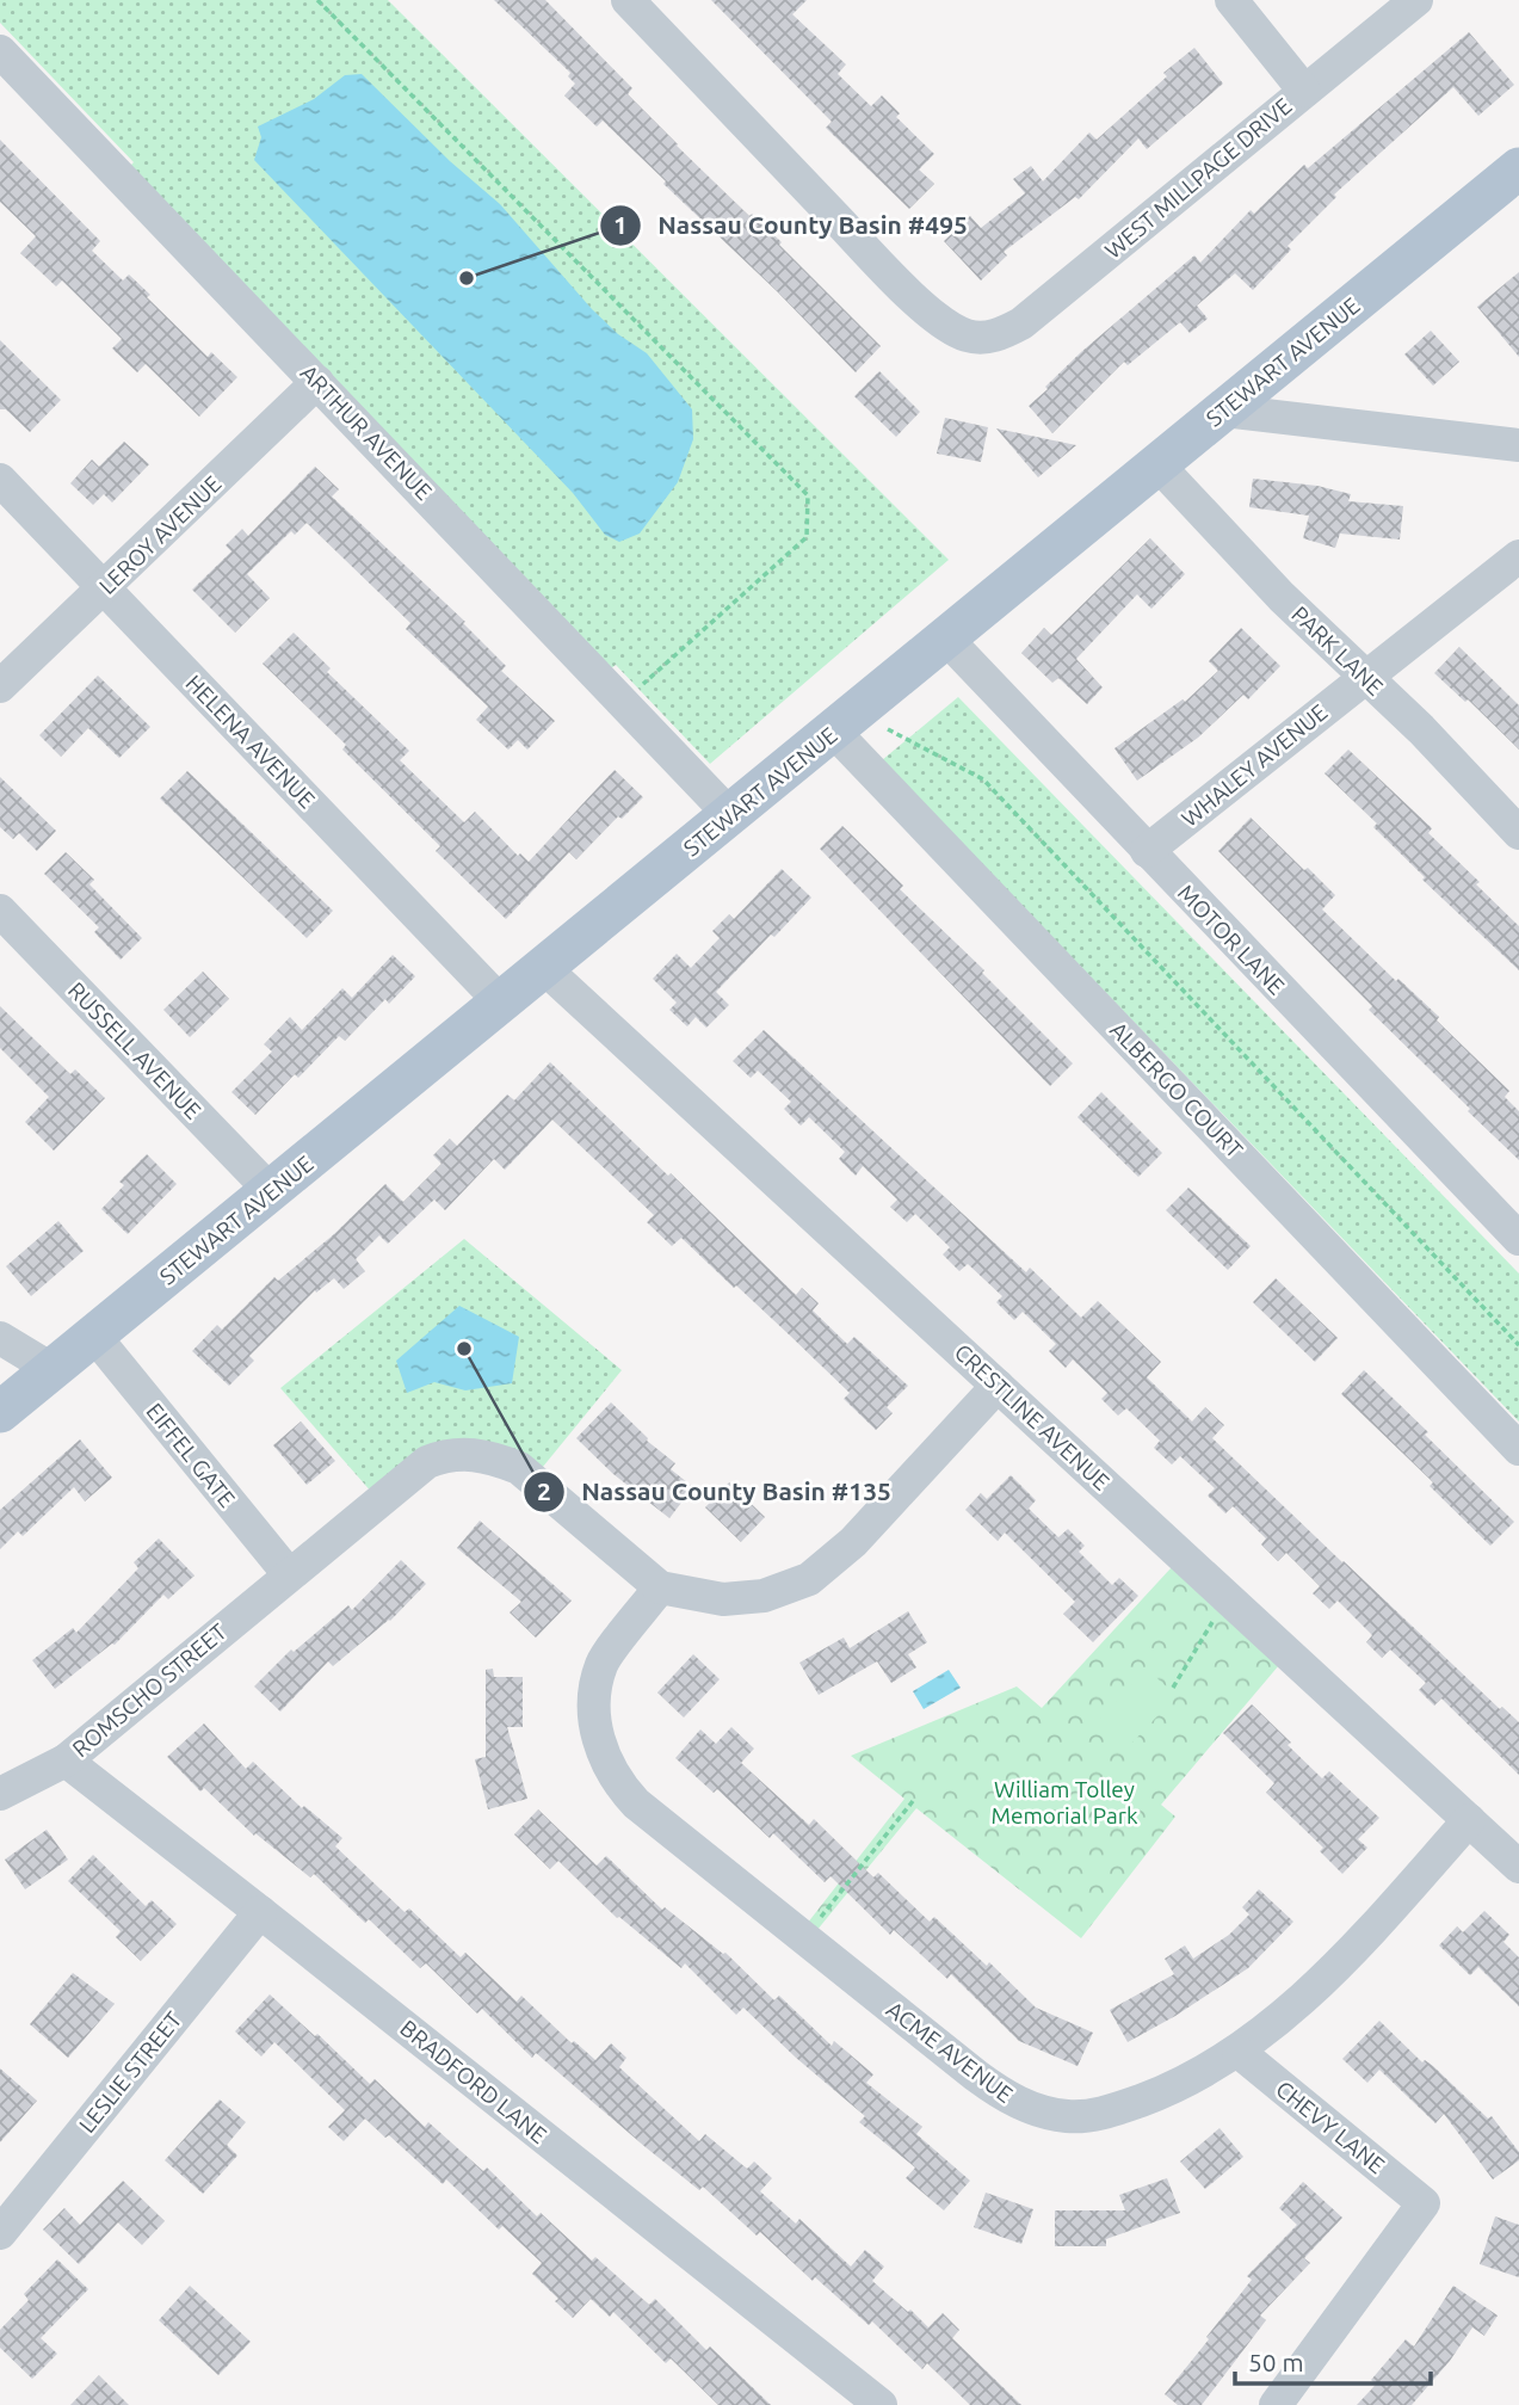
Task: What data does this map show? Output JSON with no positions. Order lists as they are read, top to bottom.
{
  "streets": {
    "main road": ["STEWART AVENUE"],
    "street": [
      "WEST MILLPAGE DRIVE",
      "ARTHUR AVENUE",
      "LEROY AVENUE",
      "PARK LANE",
      "HELENA AVENUE",
      "WHALEY AVENUE",
      "MOTOR LANE",
      "RUSSELL AVENUE",
      "ALBERGO COURT",
      "CRESTLINE AVENUE",
      "EIFFEL GATE",
      "ROMSCHO STREET",
      "ACME AVENUE",
      "LESLIE STREET",
      "BRADFORD LANE",
      "CHEVY LANE"
    ]
  },
  "crossings": [
    ["STEWART AVENUE", "ARTHUR AVENUE"],
    ["STEWART AVENUE", "PARK LANE"],
    ["STEWART AVENUE", "HELENA AVENUE"],
    ["STEWART AVENUE", "MOTOR LANE"],
    ["STEWART AVENUE", "RUSSELL AVENUE"],
    ["STEWART AVENUE", "ALBERGO COURT"],
    ["STEWART AVENUE", "CRESTLINE AVENUE"],
    ["STEWART AVENUE", "EIFFEL GATE"],
    ["ARTHUR AVENUE", "LEROY AVENUE"],
    ["LEROY AVENUE", "HELENA AVENUE"],
    ["PARK LANE", "WHALEY AVENUE"],
    ["WHALEY AVENUE", "MOTOR LANE"],
    ["CRESTLINE AVENUE", "ACME AVENUE"],
    ["EIFFEL GATE", "ROMSCHO STREET"],
    ["ROMSCHO STREET", "ACME AVENUE"],
    ["ROMSCHO STREET", "BRADFORD LANE"],
    ["ACME AVENUE", "CHEVY LANE"],
    ["LESLIE STREET", "BRADFORD LANE"]
  ],
  "parks": ["William Tolley Memorial Park"],
  "places": ["Nassau County Basin #495", "Nassau County Basin #135"],
  "scale_bar": "50 m"
}
